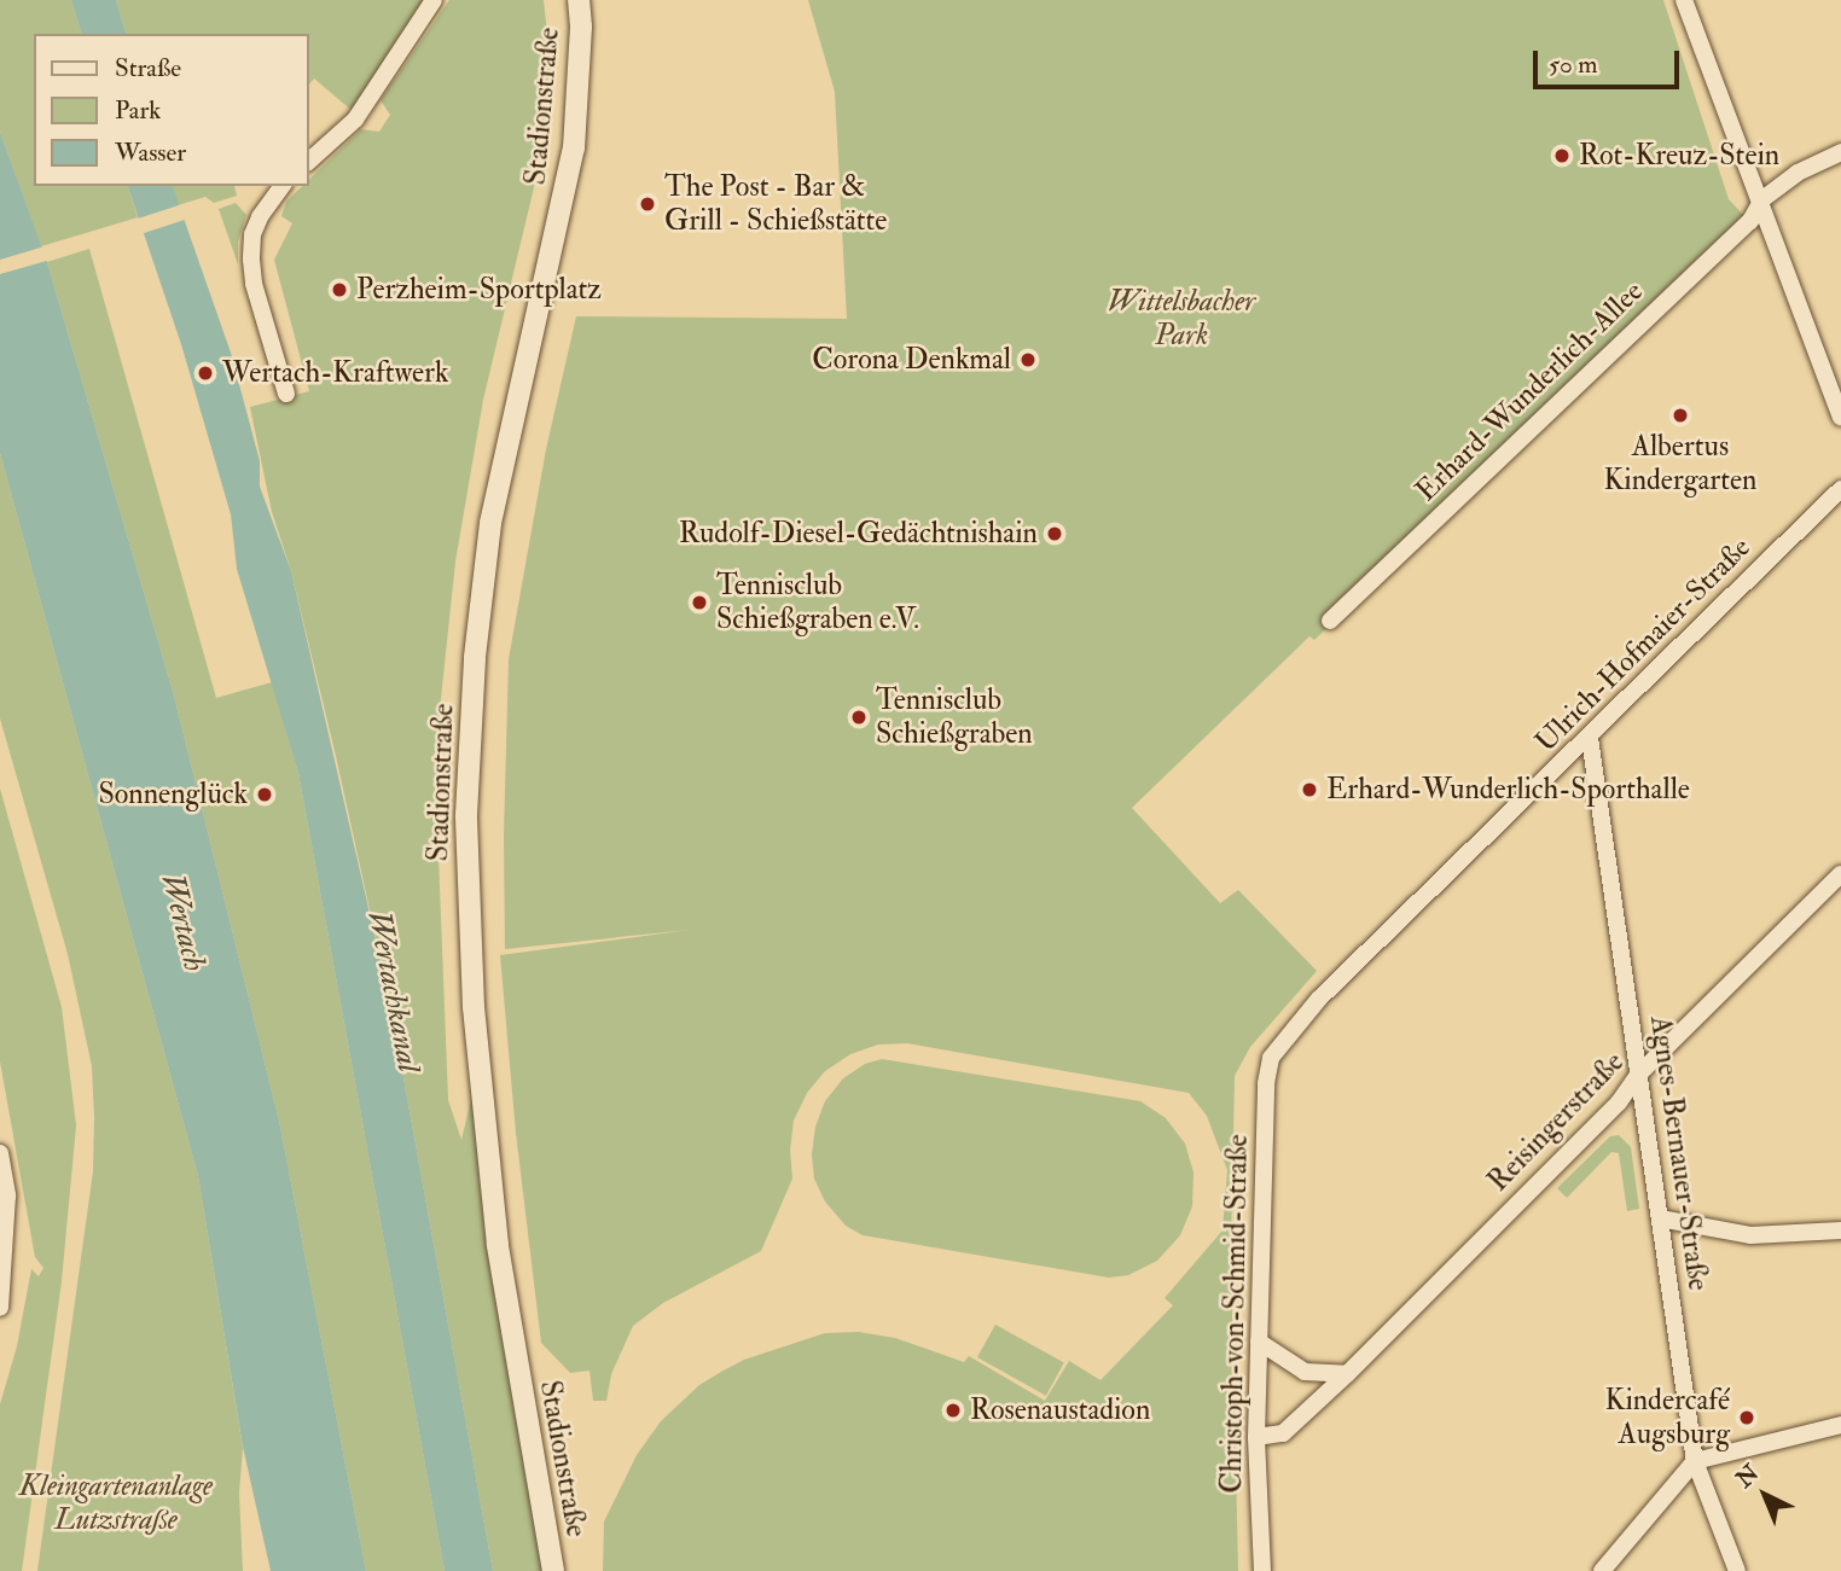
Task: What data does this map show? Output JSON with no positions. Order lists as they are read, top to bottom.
{
  "streets": {
    "street": [
      "Stadionstraße",
      "Erhard-Wunderlich-Allee",
      "Ulrich-Hofmaier-Straße",
      "Reisingerstraße",
      "Agnes-Bernauer-Straße",
      "Christoph-von-Schmid-Straße"
    ]
  },
  "crossings": [
    ["Ulrich-Hofmaier-Straße", "Agnes-Bernauer-Straße"],
    ["Ulrich-Hofmaier-Straße", "Christoph-von-Schmid-Straße"],
    ["Reisingerstraße", "Agnes-Bernauer-Straße"],
    ["Reisingerstraße", "Christoph-von-Schmid-Straße"]
  ],
  "water": ["Wertach", "Wertachkanal"],
  "parks": ["Wittelsbacher Park", "Kleingartenanlage Lutzstraße"],
  "places": [
    "Rot-Kreuz-Stein",
    "The Post - Bar & Grill - Schießstätte",
    "Perzheim-Sportplatz",
    "Corona Denkmal",
    "Wertach-Kraftwerk",
    "Albertus Kindergarten",
    "Rudolf-Diesel-Gedächtnishain",
    "Tennisclub Schießgraben e.V.",
    "Tennisclub Schießgraben",
    "Erhard-Wunderlich-Sporthalle",
    "Sonnenglück",
    "Rosenaustadion",
    "Kindercafé Augsburg"
  ],
  "legend": ["Straße", "Park", "Wasser"],
  "scale_bar": "50 m",
  "north": "top left"
}
